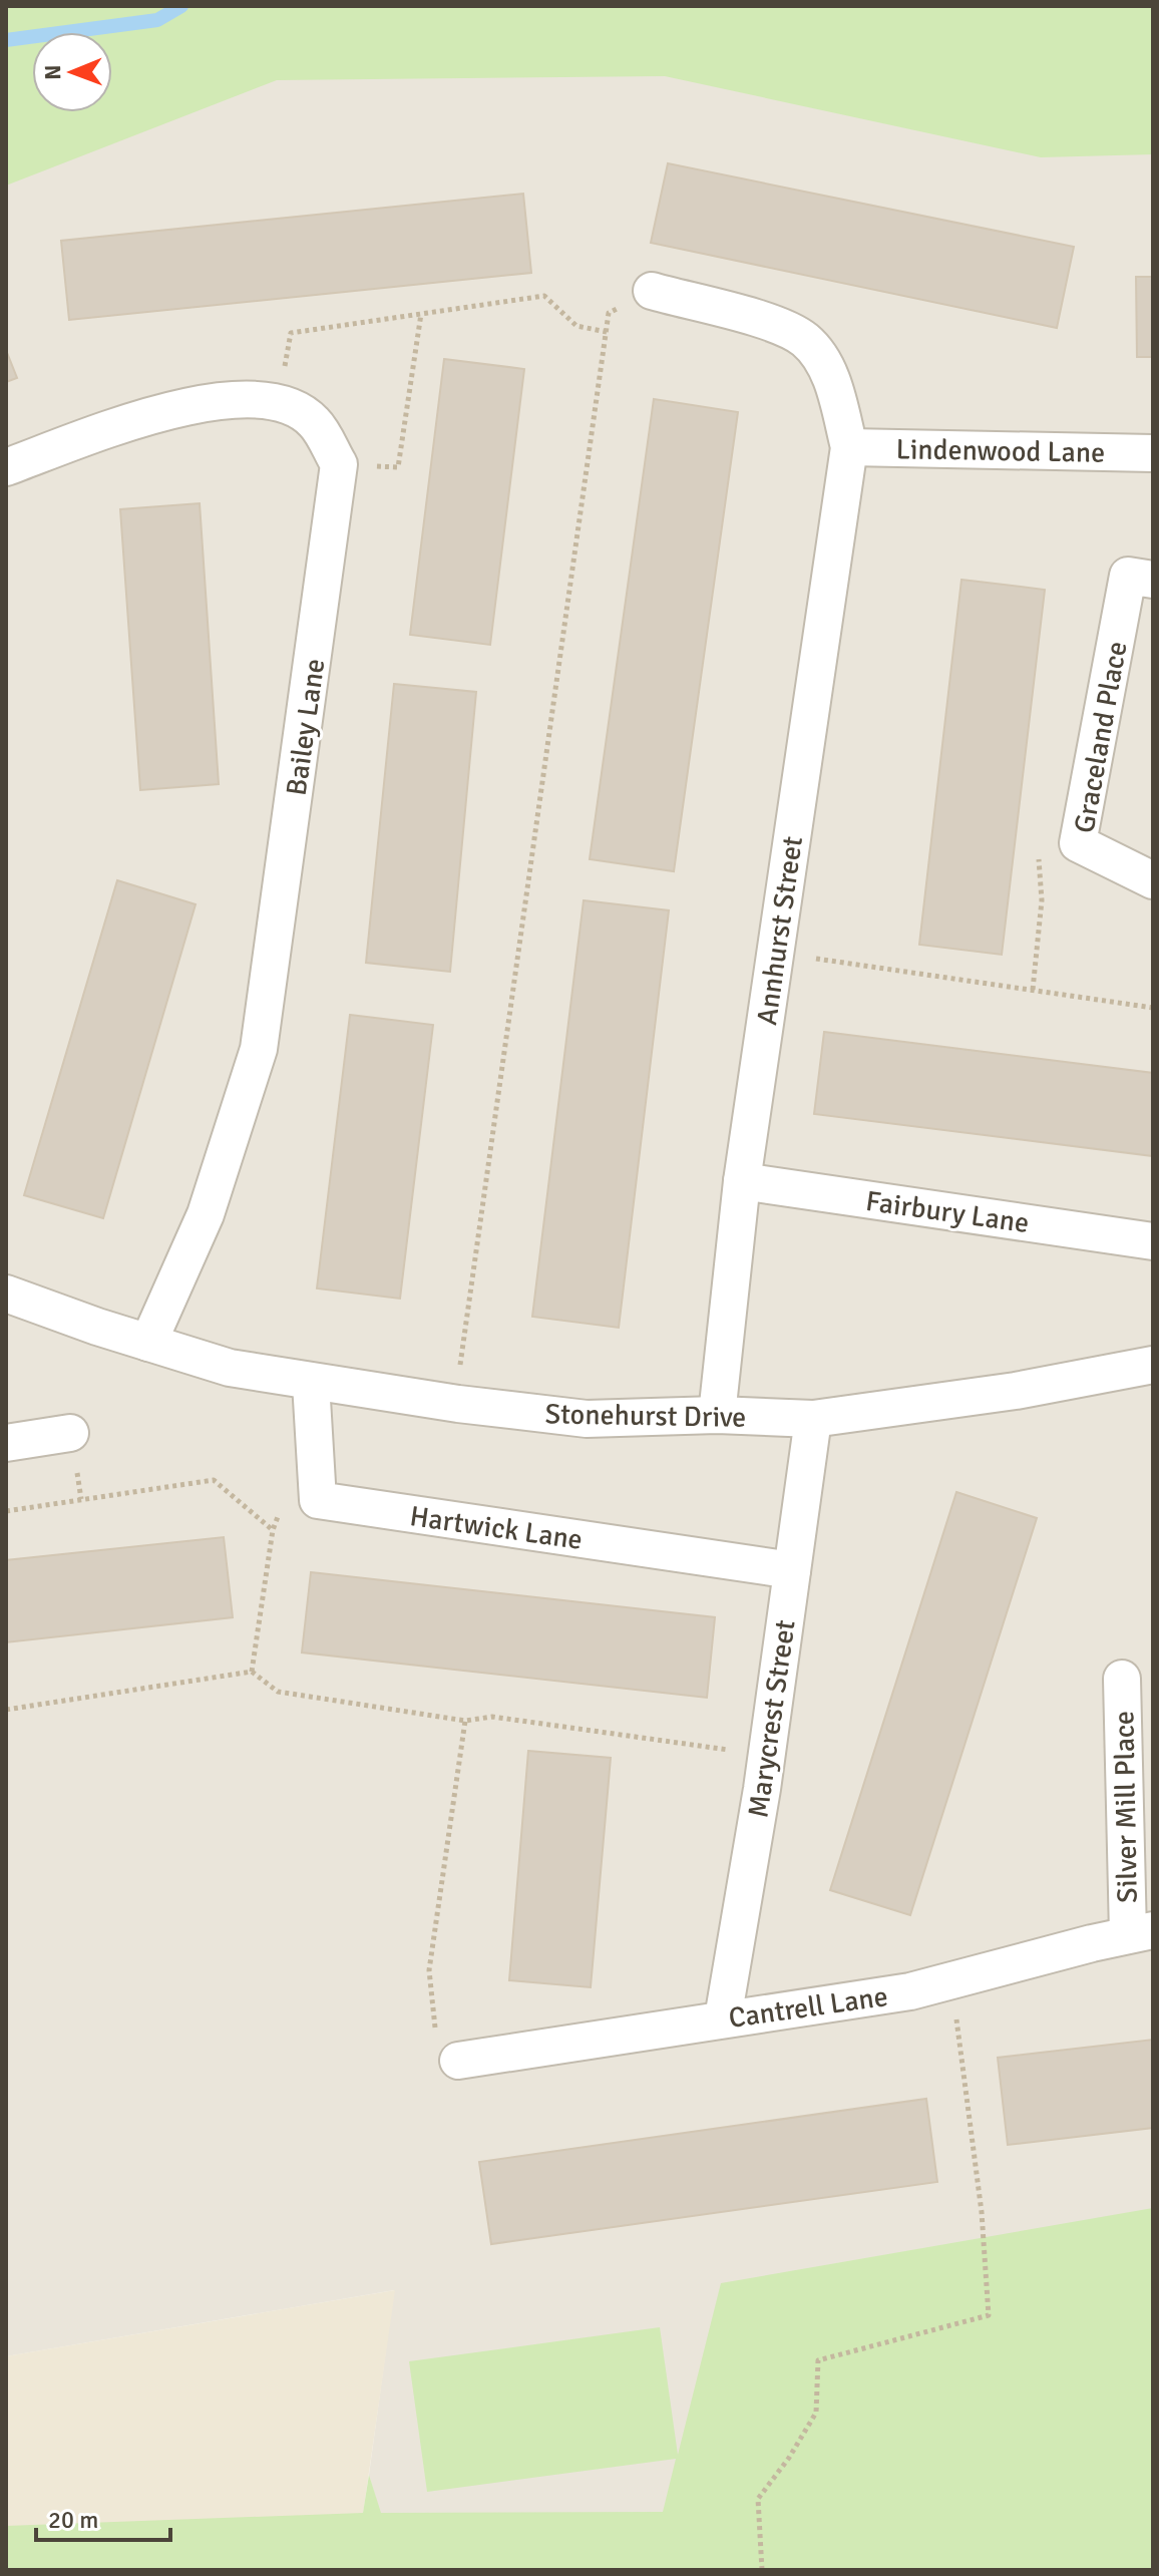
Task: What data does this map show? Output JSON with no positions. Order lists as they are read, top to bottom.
{
  "streets": {
    "street": [
      "Lindenwood Lane",
      "Bailey Lane",
      "Graceland Place",
      "Annhurst Street",
      "Fairbury Lane",
      "Stonehurst Drive",
      "Hartwick Lane",
      "Marycrest Street",
      "Silver Mill Place",
      "Cantrell Lane"
    ]
  },
  "crossings": [
    ["Lindenwood Lane", "Annhurst Street"],
    ["Bailey Lane", "Stonehurst Drive"],
    ["Annhurst Street", "Fairbury Lane"],
    ["Annhurst Street", "Stonehurst Drive"],
    ["Stonehurst Drive", "Hartwick Lane"],
    ["Stonehurst Drive", "Marycrest Street"],
    ["Hartwick Lane", "Marycrest Street"],
    ["Marycrest Street", "Cantrell Lane"],
    ["Silver Mill Place", "Cantrell Lane"]
  ],
  "scale_bar": "20 m",
  "north": "left"
}
